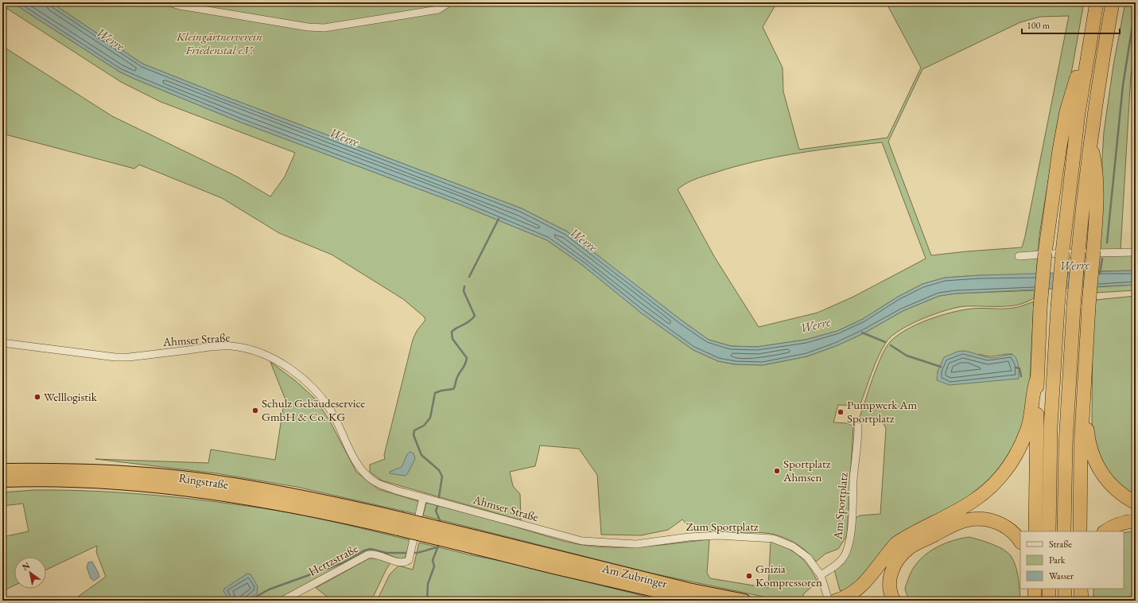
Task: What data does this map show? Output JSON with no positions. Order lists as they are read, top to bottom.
{
  "streets": {
    "highway": ["Ringstraße", "Am Zubringer"],
    "street": [
      "Ahmser Straße",
      "Am Sportplatz",
      "Zum Sportplatz",
      "Hertzstraße"
    ]
  },
  "crossings": [
    ["Ahmser Straße", "Zum Sportplatz"],
    ["Ahmser Straße", "Hertzstraße"],
    ["Am Sportplatz", "Zum Sportplatz"]
  ],
  "water": ["Werre"],
  "parks": ["Kleingärtnerverein Friedenstal e.V."],
  "places": [
    "Welllogistik",
    "Schulz Gebäudeservice GmbH & Co. KG",
    "Pumpwerk Am Sportplatz",
    "Sportplatz Ahmsen",
    "Gnizia Kompressoren"
  ],
  "legend": ["Straße", "Park", "Wasser"],
  "scale_bar": "100 m",
  "north": "top left"
}
